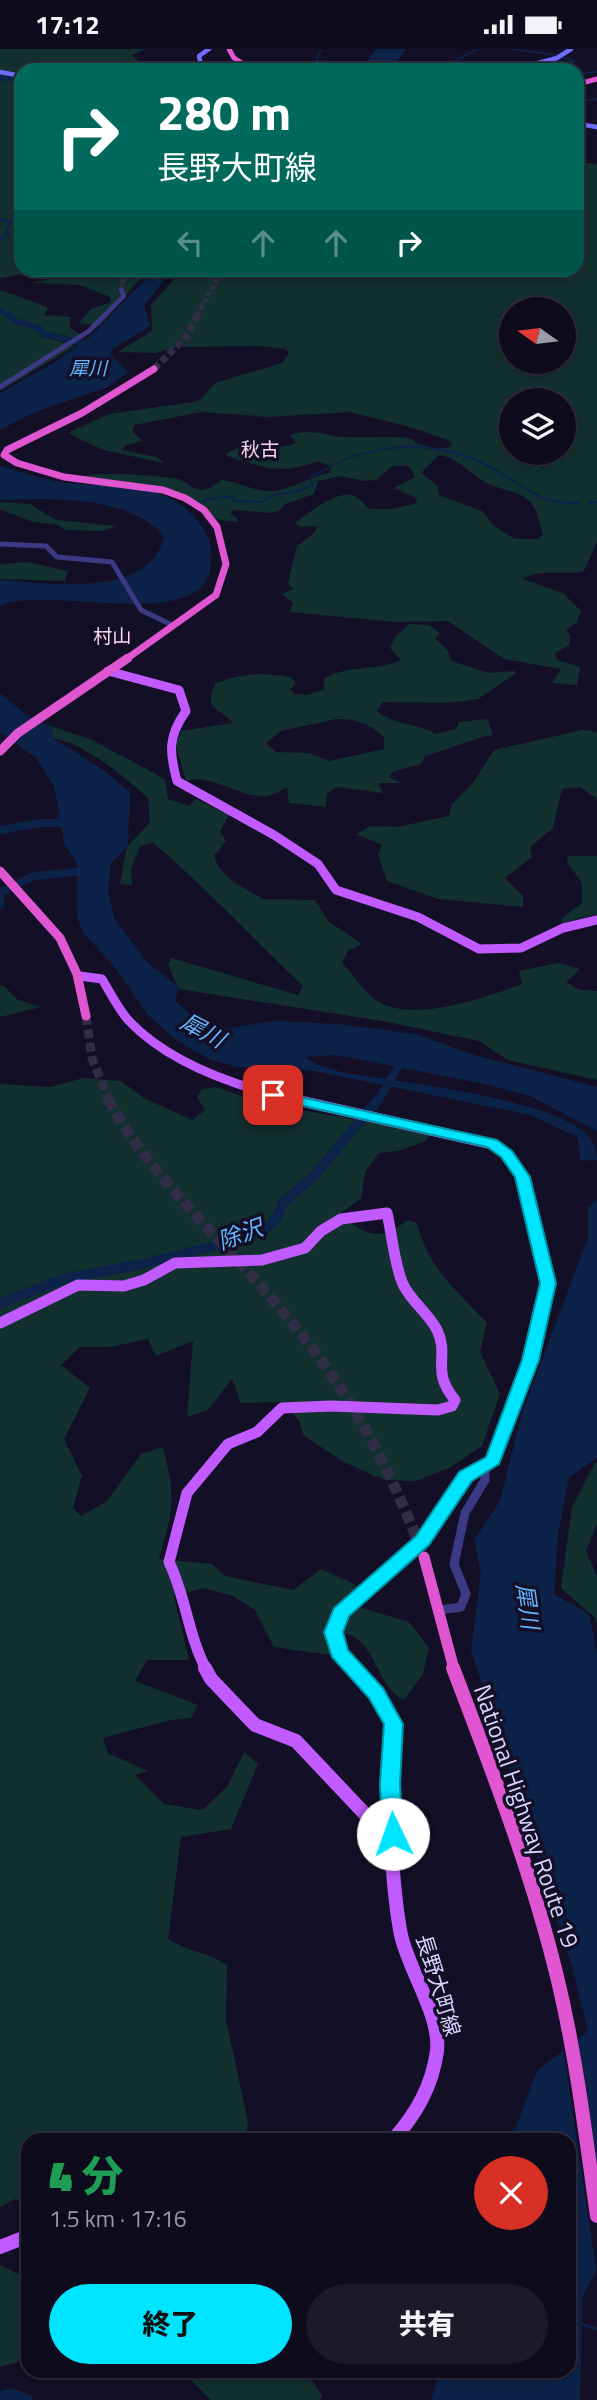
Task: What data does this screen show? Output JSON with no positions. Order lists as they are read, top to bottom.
{
  "streets": {
    "highway": ["National Highway Route 19"],
    "main road": ["長野大町線"]
  },
  "districts": ["秋古", "村山"],
  "water": ["犀川", "除沢"],
  "north": "left",
  "page": {
    "status": "17:12",
    "turn": ["280 m", "長野大町線"],
    "heading": ["4 分", "1.5 km · 17:16"],
    "buttons": ["終了", "共有"]
  }
}
